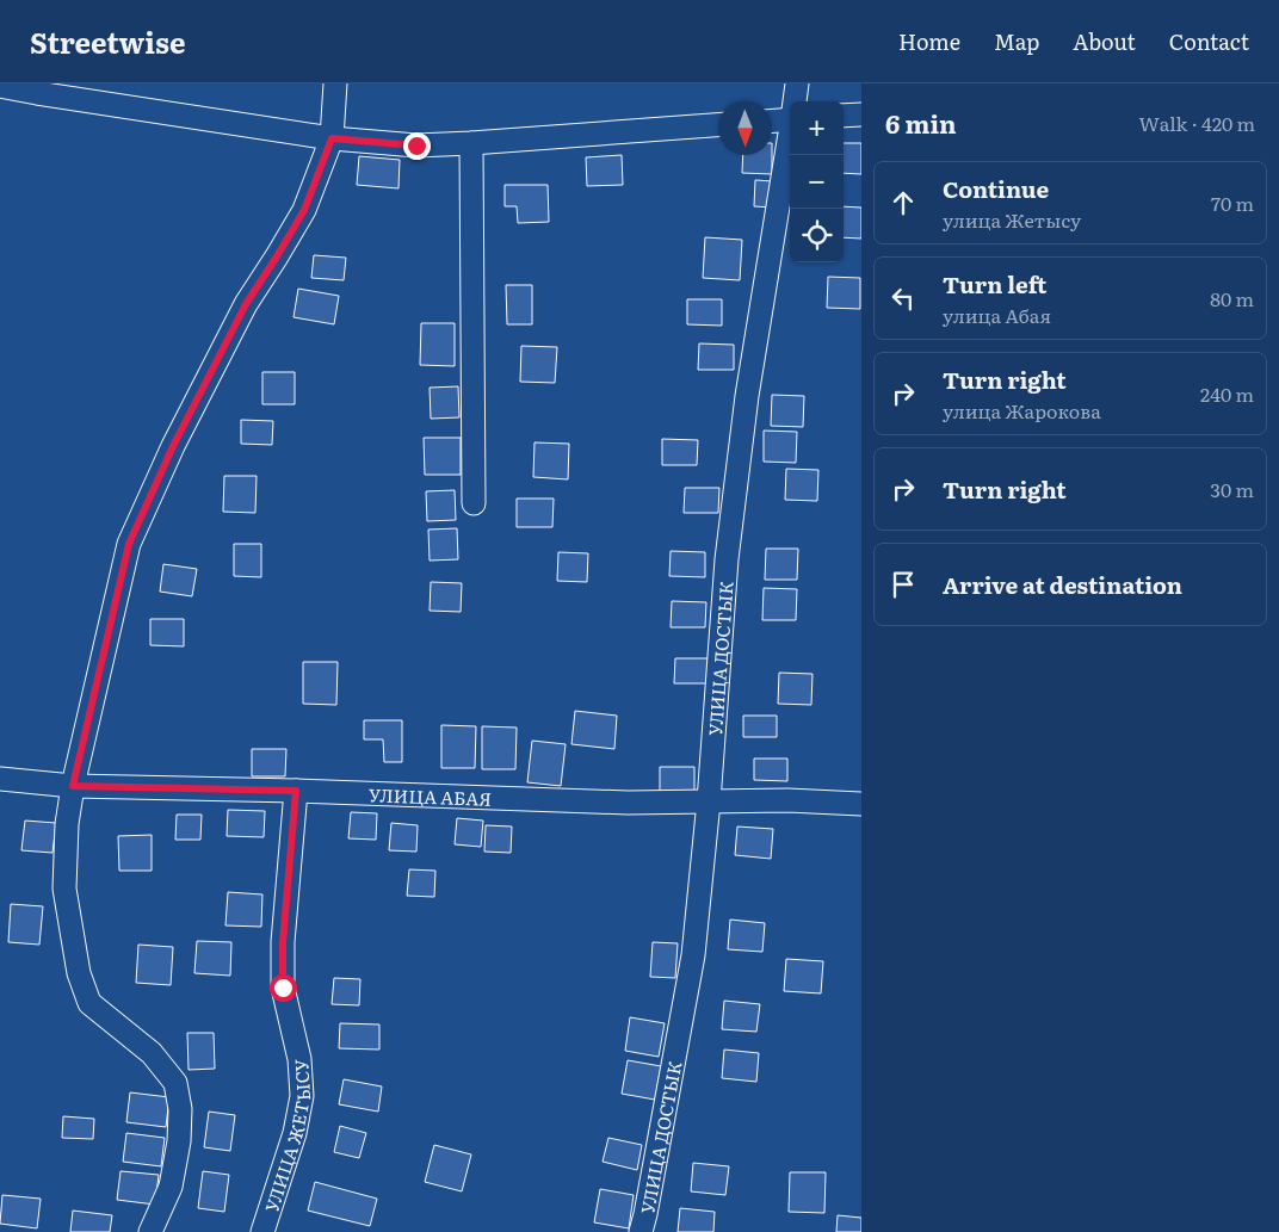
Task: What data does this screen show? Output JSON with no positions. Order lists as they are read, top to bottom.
{
  "streets": {
    "street": ["УЛИЦА ДОСТЫК", "УЛИЦА АБАЯ", "УЛИЦА ЖЕТЫСУ"]
  },
  "crossings": [
    ["УЛИЦА ДОСТЫК", "УЛИЦА АБАЯ"],
    ["УЛИЦА АБАЯ", "УЛИЦА ЖЕТЫСУ"]
  ],
  "north": "bottom",
  "page": {
    "header": "Streetwise",
    "nav": [
      "Home",
      "Map",
      "About",
      "Contact"
    ],
    "heading": ["6 min", "Walk · 420 m"],
    "map_buttons": ["+", "−"],
    "list": [
      ["Continue", "улица Жетысу", "70 m"],
      ["Turn left", "улица Абая", "80 m"],
      ["Turn right", "улица Жарокова", "240 m"],
      ["Turn right", "30 m"],
      "Arrive at destination"
    ]
  }
}
